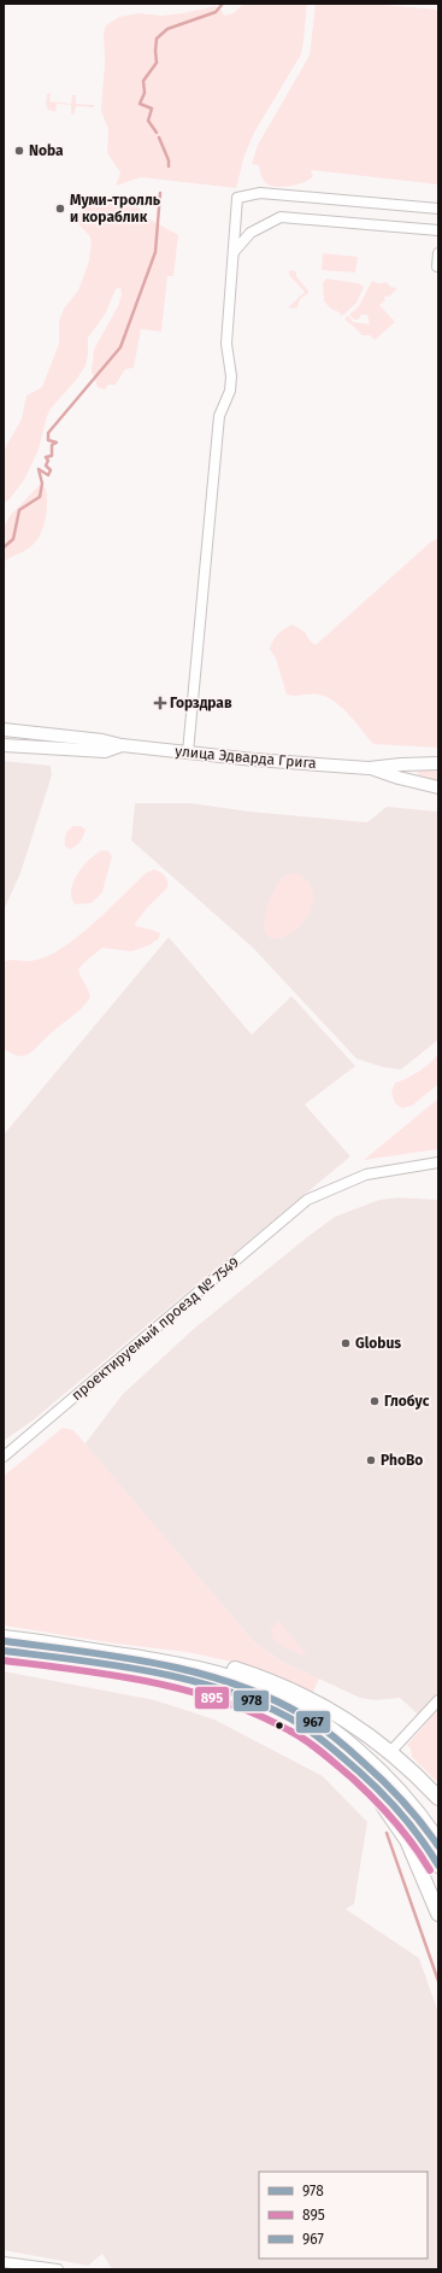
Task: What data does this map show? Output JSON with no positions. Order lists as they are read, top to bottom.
{
  "streets": {
    "street": ["улица Эдварда Грига", "проектируемый проезд № 7549"]
  },
  "places": {
    "other": [
      "Noba",
      "Муми-тролль и кораблик",
      "Globus",
      "Глобус",
      "PhoBo"
    ],
    "health": ["Горздрав"]
  },
  "lines": ["transit line 967", "transit line 978", "transit line 895"],
  "legend": ["978", "895", "967"]
}
